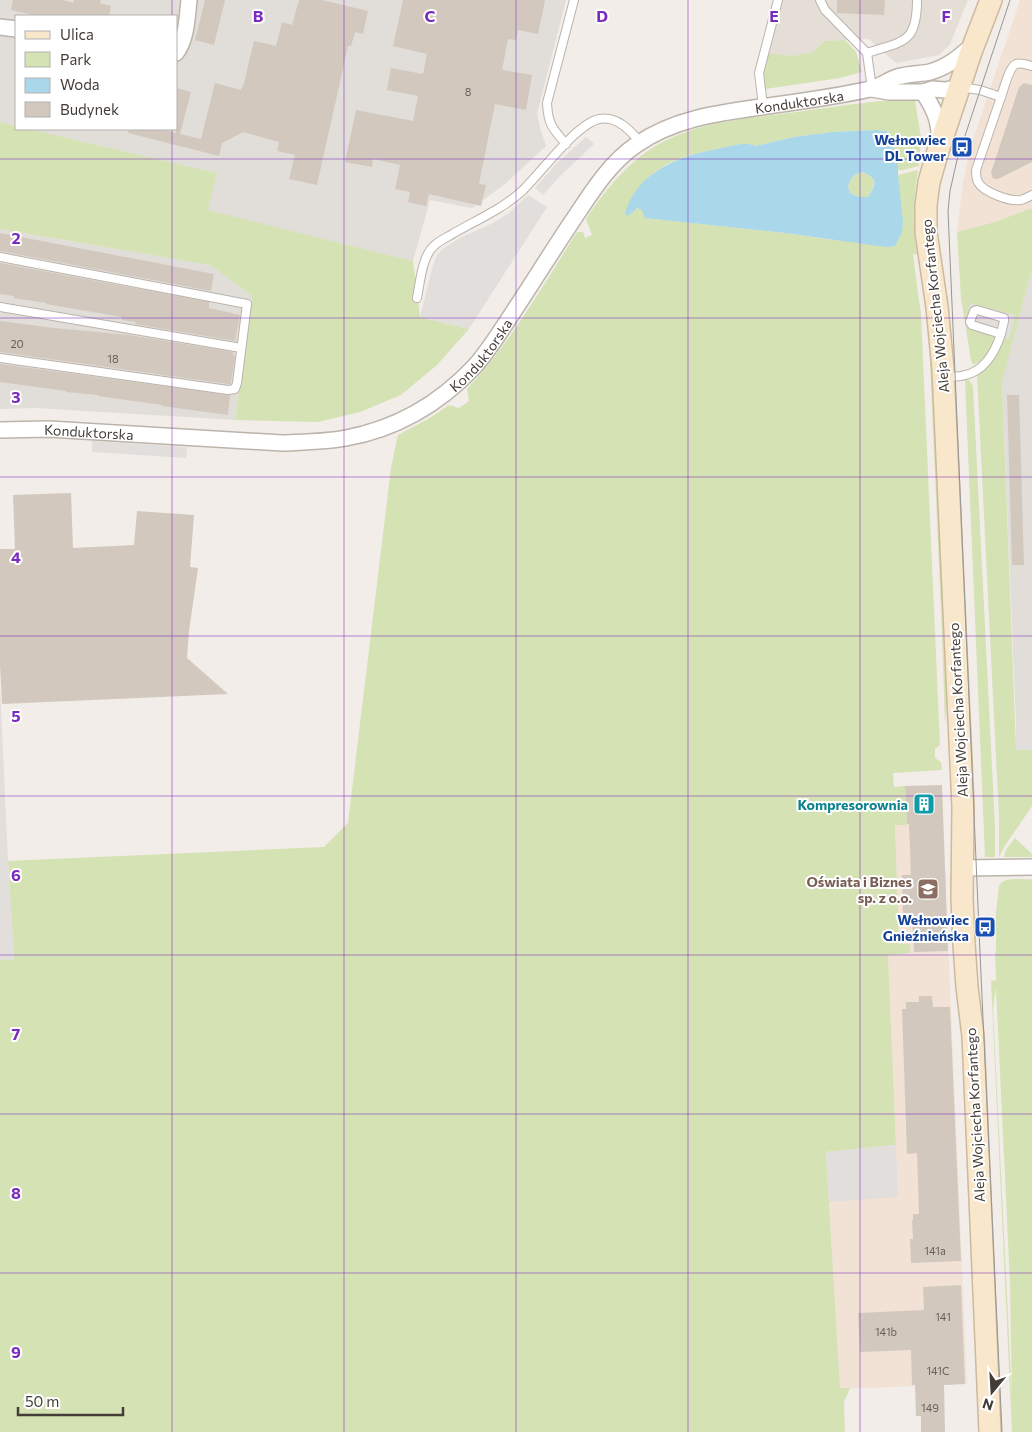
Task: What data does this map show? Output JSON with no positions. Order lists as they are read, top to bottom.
{
  "streets": {
    "main road": ["Aleja Wojciecha Korfantego"],
    "street": ["Konduktorska"]
  },
  "crossings": [
    ["Konduktorska", "Aleja Wojciecha Korfantego"]
  ],
  "places": {
    "bus stop": ["Wełnowiec DL Tower", "Wełnowiec Gnieźnieńska"],
    "building": ["Kompresorownia"],
    "school or university": ["Oświata i Biznes sp. z o.o."]
  },
  "house_numbers": [
    "8",
    "20",
    "18",
    "141a",
    "141",
    "141b",
    "141C",
    "149"
  ],
  "legend": [
    "Ulica",
    "Park",
    "Woda",
    "Budynek"
  ],
  "scale_bar": "50 m",
  "north": "bottom",
  "grid": {
    "columns": [
      "B",
      "C",
      "D",
      "E",
      "F"
    ],
    "rows": [
      "2",
      "3",
      "4",
      "5",
      "6",
      "7",
      "8",
      "9"
    ]
  }
}
